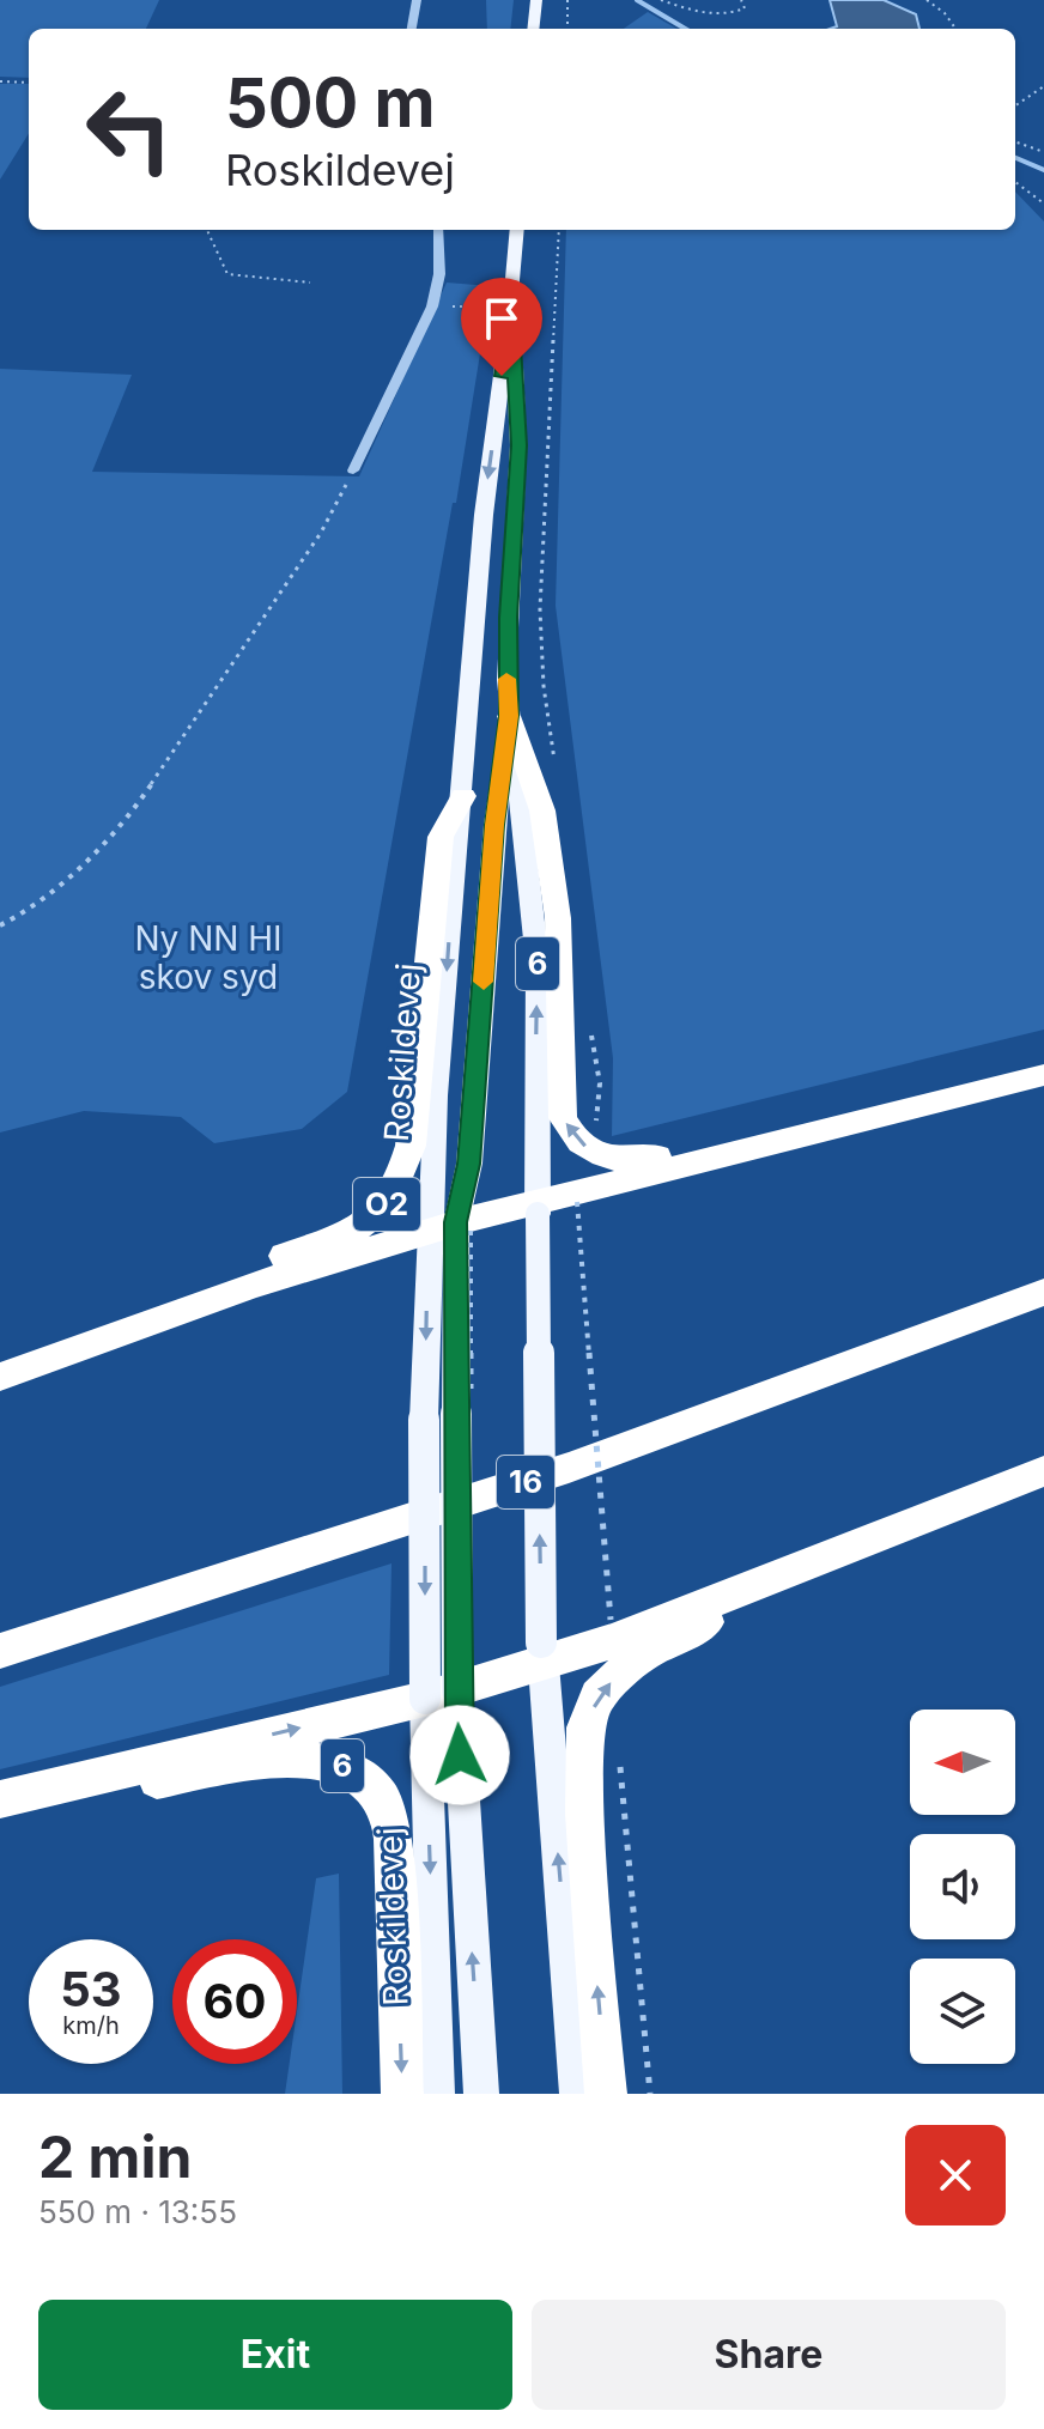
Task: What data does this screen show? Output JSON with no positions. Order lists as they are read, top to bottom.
{
  "streets": {
    "highway": ["6", "O2", "16"],
    "main road": ["Roskildevej"]
  },
  "crossings": [
    ["Roskildevej", "O2"]
  ],
  "parks": ["Ny NN HI skov syd"],
  "north": "left",
  "page": {
    "turn": ["500 m", "Roskildevej"],
    "speed": "53 km/h",
    "limit": "60",
    "heading": ["2 min", "550 m · 13:55"],
    "buttons": ["Exit", "Share"]
  }
}
